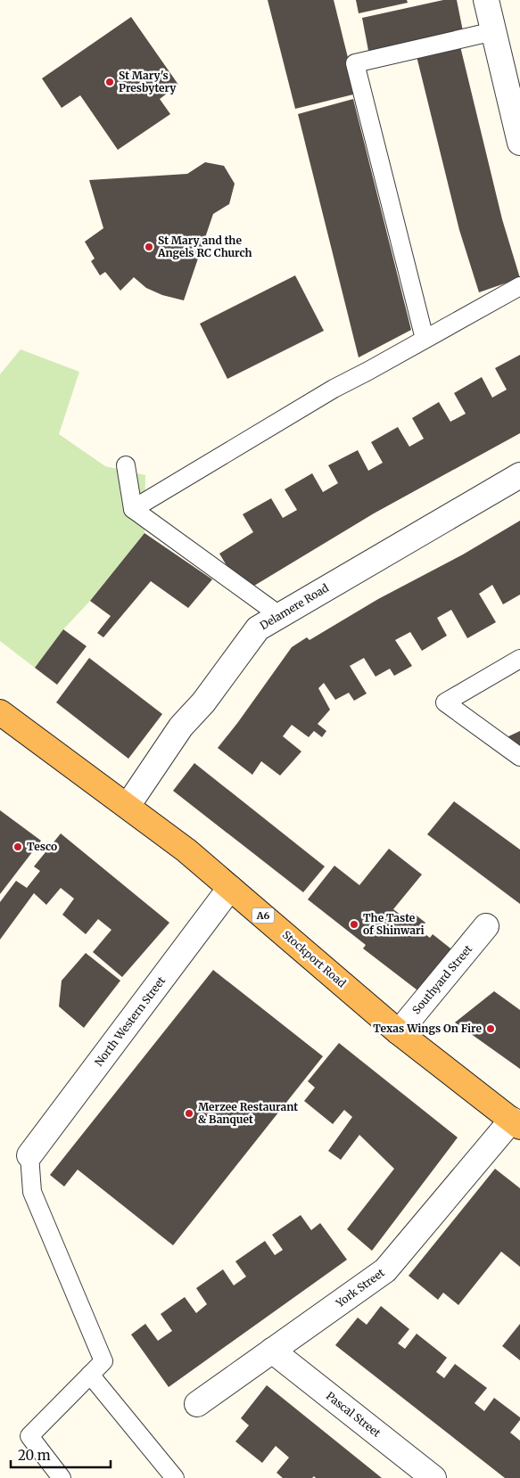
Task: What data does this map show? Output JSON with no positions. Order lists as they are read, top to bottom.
{
  "streets": {
    "highway": ["A6", "Stockport Road"],
    "street": [
      "Delamere Road",
      "Southyard Street",
      "North Western Street",
      "York Street",
      "Pascal Street"
    ]
  },
  "crossings": [
    ["Delamere Road", "Stockport Road"],
    ["Stockport Road", "Southyard Street"],
    ["Stockport Road", "North Western Street"],
    ["Stockport Road", "York Street"],
    ["York Street", "Pascal Street"]
  ],
  "places": [
    "St Mary's Presbytery",
    "St Mary and the Angels RC Church",
    "Tesco",
    "The Taste of Shinwari",
    "Texas Wings On Fire",
    "Merzee Restaurant & Banquet"
  ],
  "scale_bar": "20 m"
}
